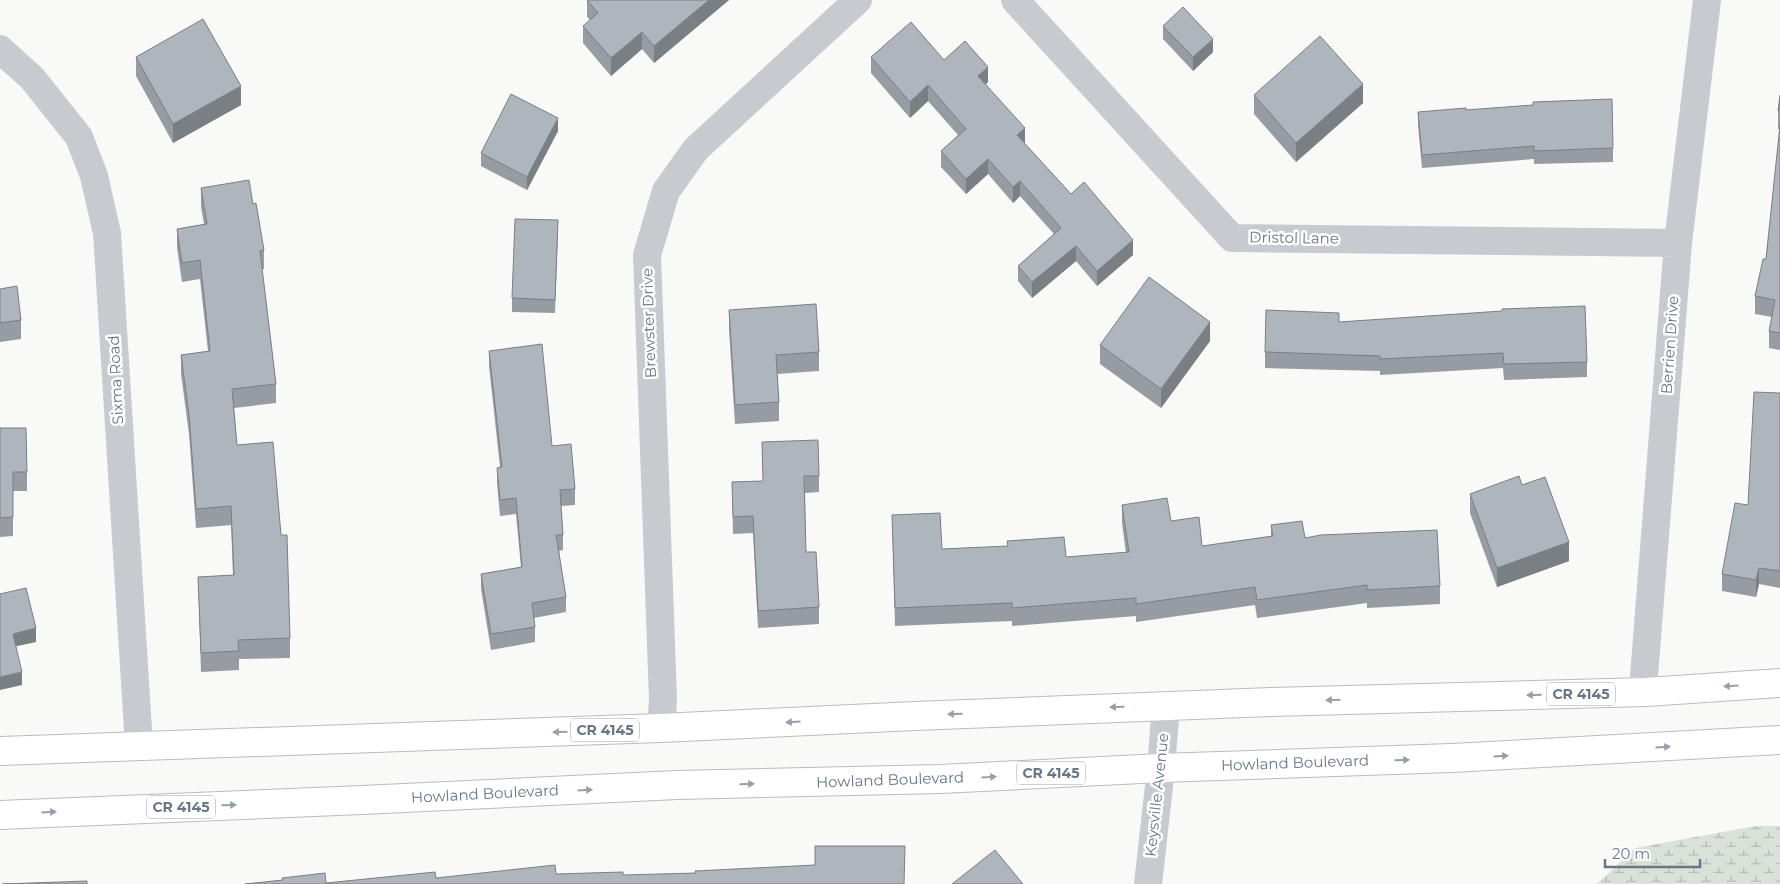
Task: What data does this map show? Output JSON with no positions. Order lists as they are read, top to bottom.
{
  "streets": {
    "main road": ["CR 4145", "Howland Boulevard"],
    "street": [
      "Dristol Lane",
      "Brewster Drive",
      "Berrien Drive",
      "Sixma Road",
      "Keysville Avenue"
    ]
  },
  "crossings": [
    ["Dristol Lane", "Berrien Drive"],
    ["Brewster Drive", "CR 4145"],
    ["Berrien Drive", "CR 4145"],
    ["Sixma Road", "CR 4145"],
    ["CR 4145", "Keysville Avenue"],
    ["Howland Boulevard", "Keysville Avenue"]
  ],
  "scale_bar": "20 m"
}
